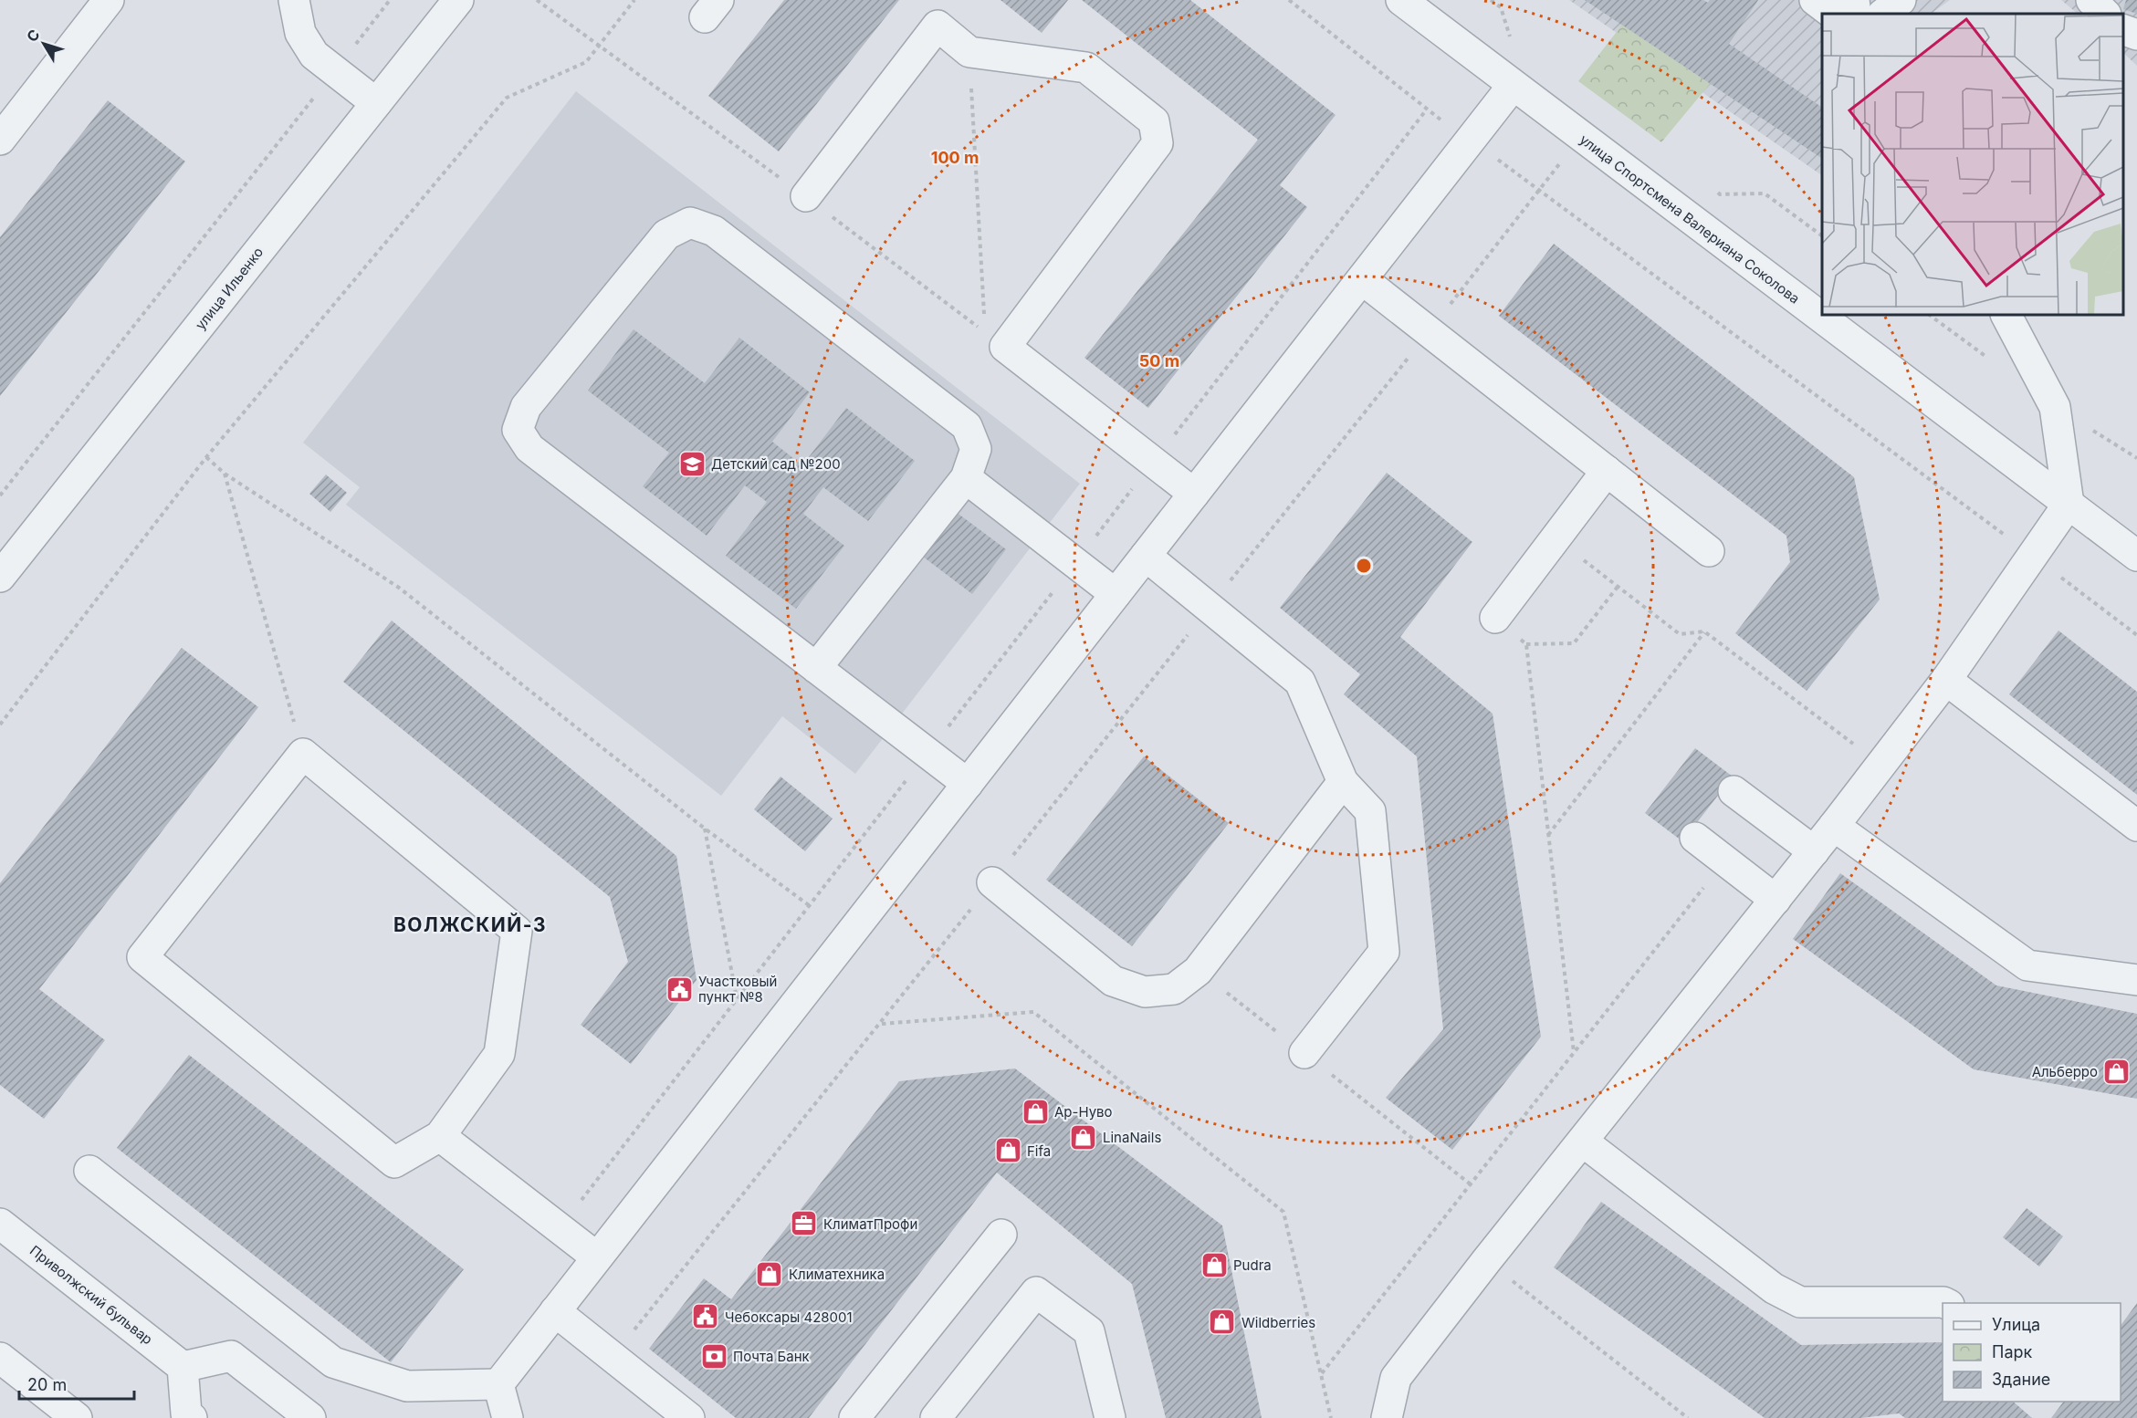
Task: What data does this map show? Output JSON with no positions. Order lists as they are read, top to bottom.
{
  "streets": {
    "street": ["улица Спортсмена Валериана Соколова", "улица Ильенко", "Приволжский бульвар"]
  },
  "districts": ["ВОЛЖСКИЙ-3"],
  "places": {
    "school or university": ["Детский сад №200"],
    "public building": ["Участковый пункт №8", "Чебоксары 428001"],
    "shop": [
      "Альберро",
      "Ар-Нуво",
      "LinaNails",
      "Fifa",
      "Pudra",
      "Климатехника",
      "Wildberries"
    ],
    "office": ["КлиматПрофи"],
    "bank": ["Почта Банк"]
  },
  "legend": ["Улица", "Парк", "Здание"],
  "scale_bar": "20 m",
  "north": "top left",
  "rings": ["100 m", "50 m"]
}
